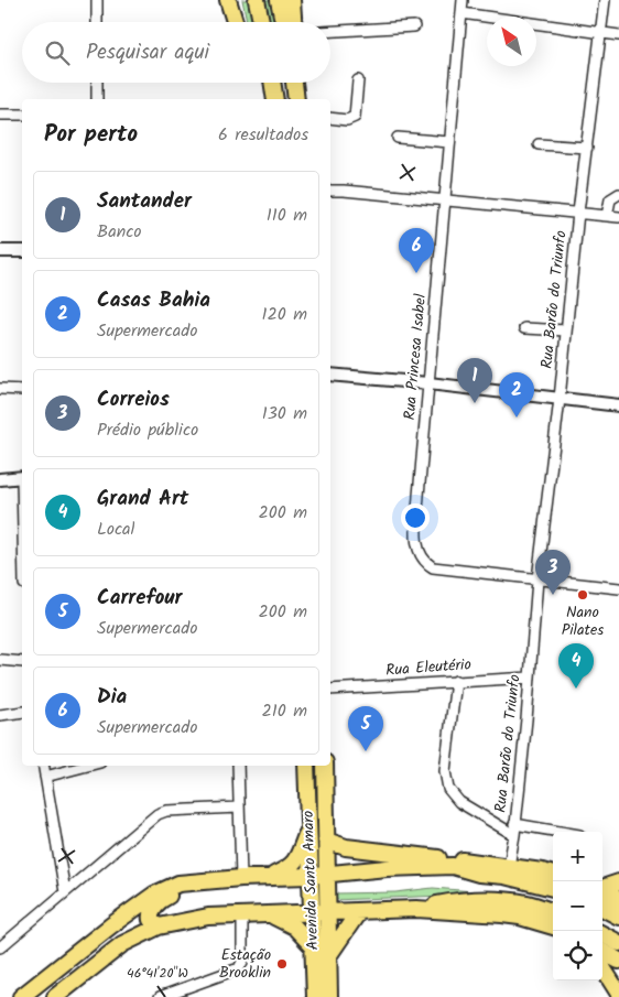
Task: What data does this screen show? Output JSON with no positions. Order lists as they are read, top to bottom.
{
  "streets": {
    "main road": ["Avenida Santo Amaro"],
    "street": ["Rua Barão do Triunfo", "Rua Princesa Isabel", "Rua Eleutério"]
  },
  "crossings": [
    ["Rua Barão do Triunfo", "Rua Princesa Isabel"],
    ["Rua Barão do Triunfo", "Rua Eleutério"]
  ],
  "places": ["Nano Pilates", "Estação Brooklin"],
  "north": "top left",
  "page": {
    "search": "Pesquisar aqui",
    "heading": ["Por perto", "6 resultados"],
    "list": [
      {
        "mark": "1",
        "name": "Santander",
        "note": "Banco",
        "value": "110 m"
      },
      {
        "mark": "2",
        "name": "Casas Bahia",
        "note": "Supermercado",
        "value": "120 m"
      },
      {
        "mark": "3",
        "name": "Correios",
        "note": "Prédio público",
        "value": "130 m"
      },
      {
        "mark": "4",
        "name": "Grand Art",
        "note": "Local",
        "value": "200 m"
      },
      {
        "mark": "5",
        "name": "Carrefour",
        "note": "Supermercado",
        "value": "200 m"
      },
      {
        "mark": "6",
        "name": "Dia",
        "note": "Supermercado",
        "value": "210 m"
      }
    ],
    "pins": [
      "6",
      "1",
      "2",
      "3",
      "4",
      "5"
    ],
    "map_buttons": ["+", "−"]
  },
  "coordinates": ["46°41'20\"W"]
}
